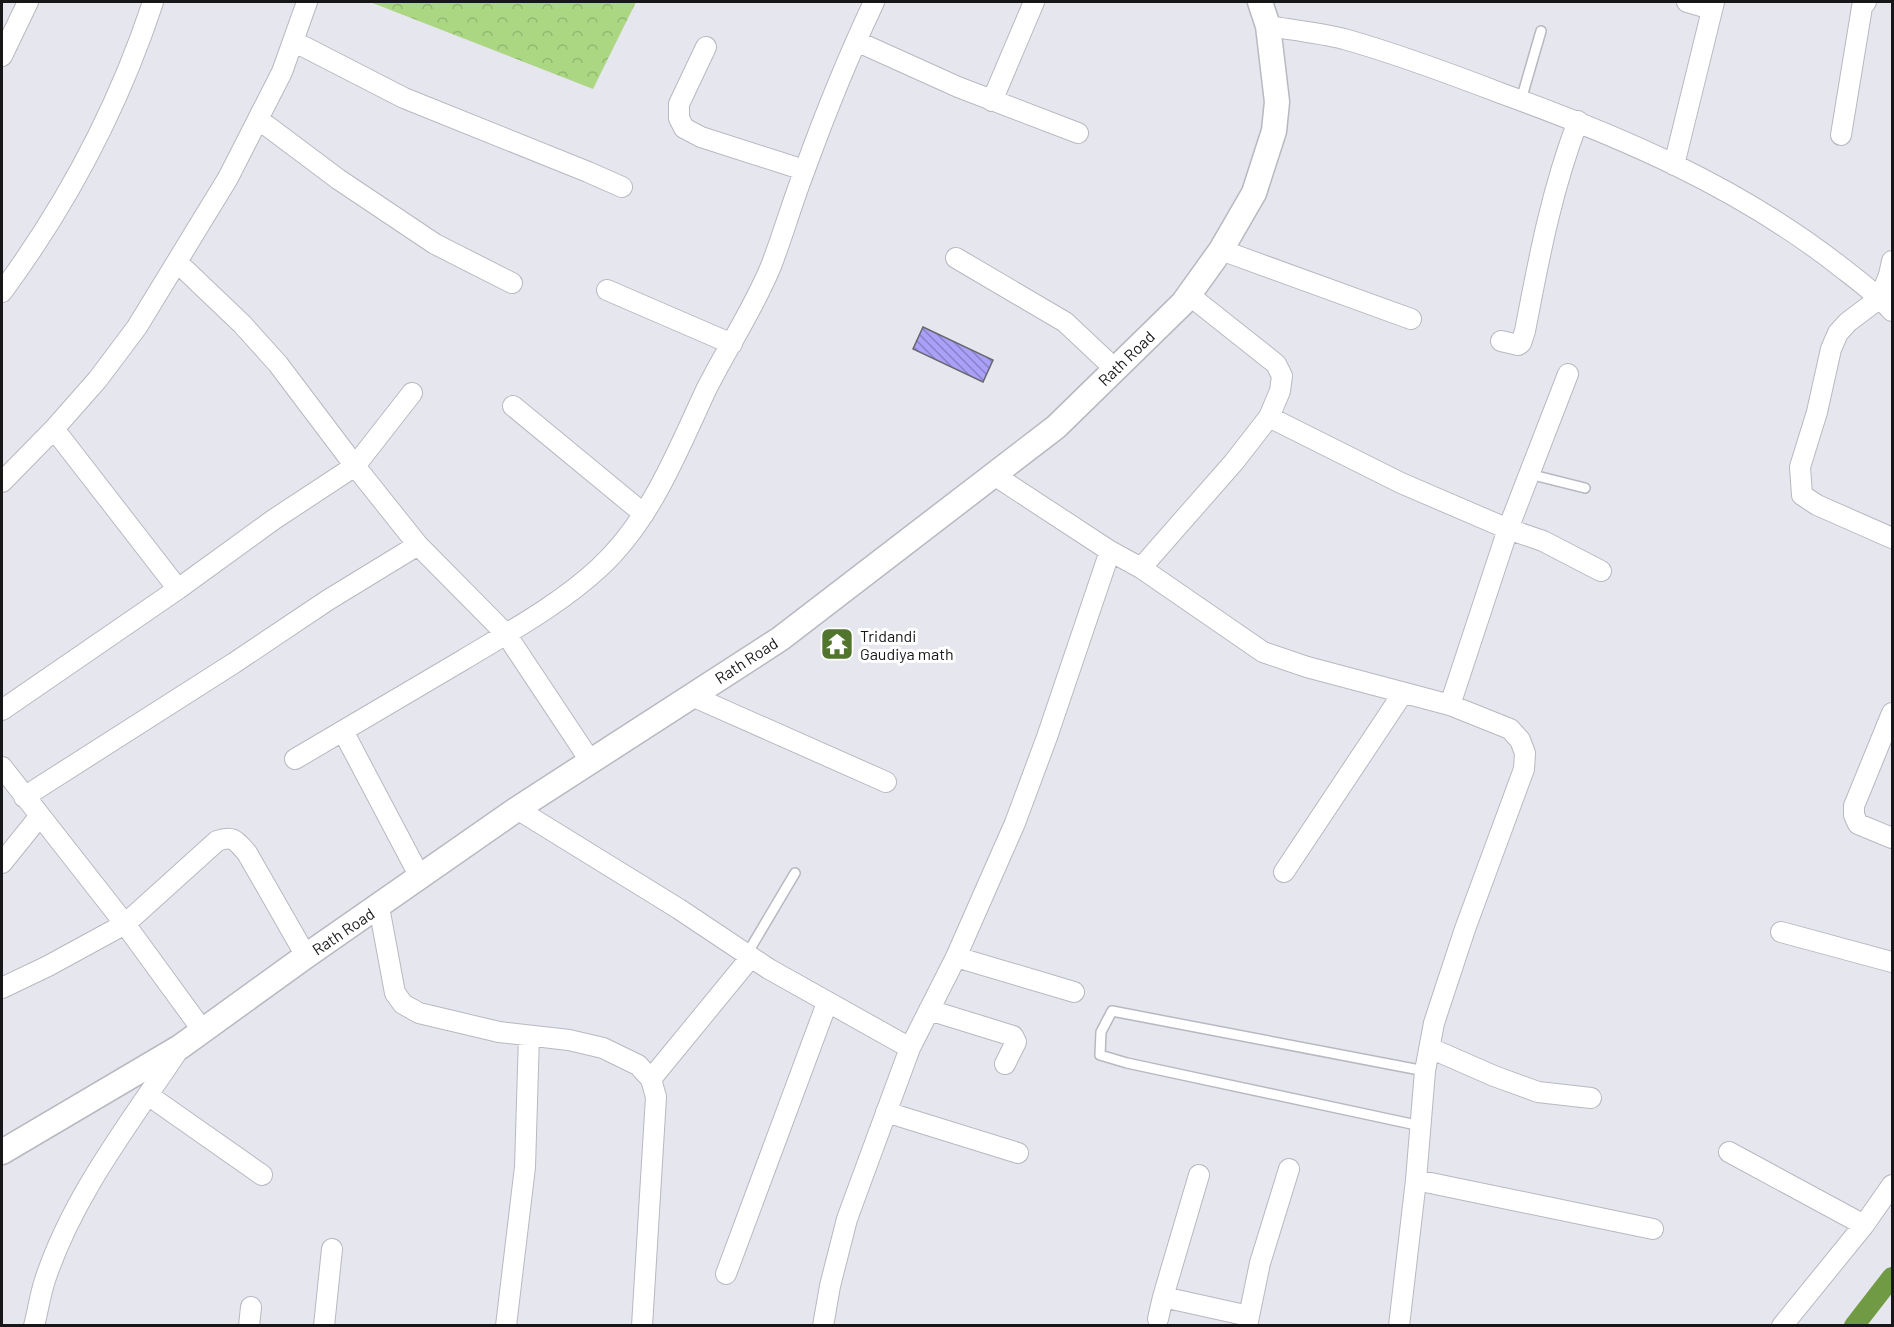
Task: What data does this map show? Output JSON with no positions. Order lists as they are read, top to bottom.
{
  "streets": {
    "street": ["Rath Road"]
  },
  "places": {
    "temple": ["Tridandi Gaudiya math"]
  }
}
